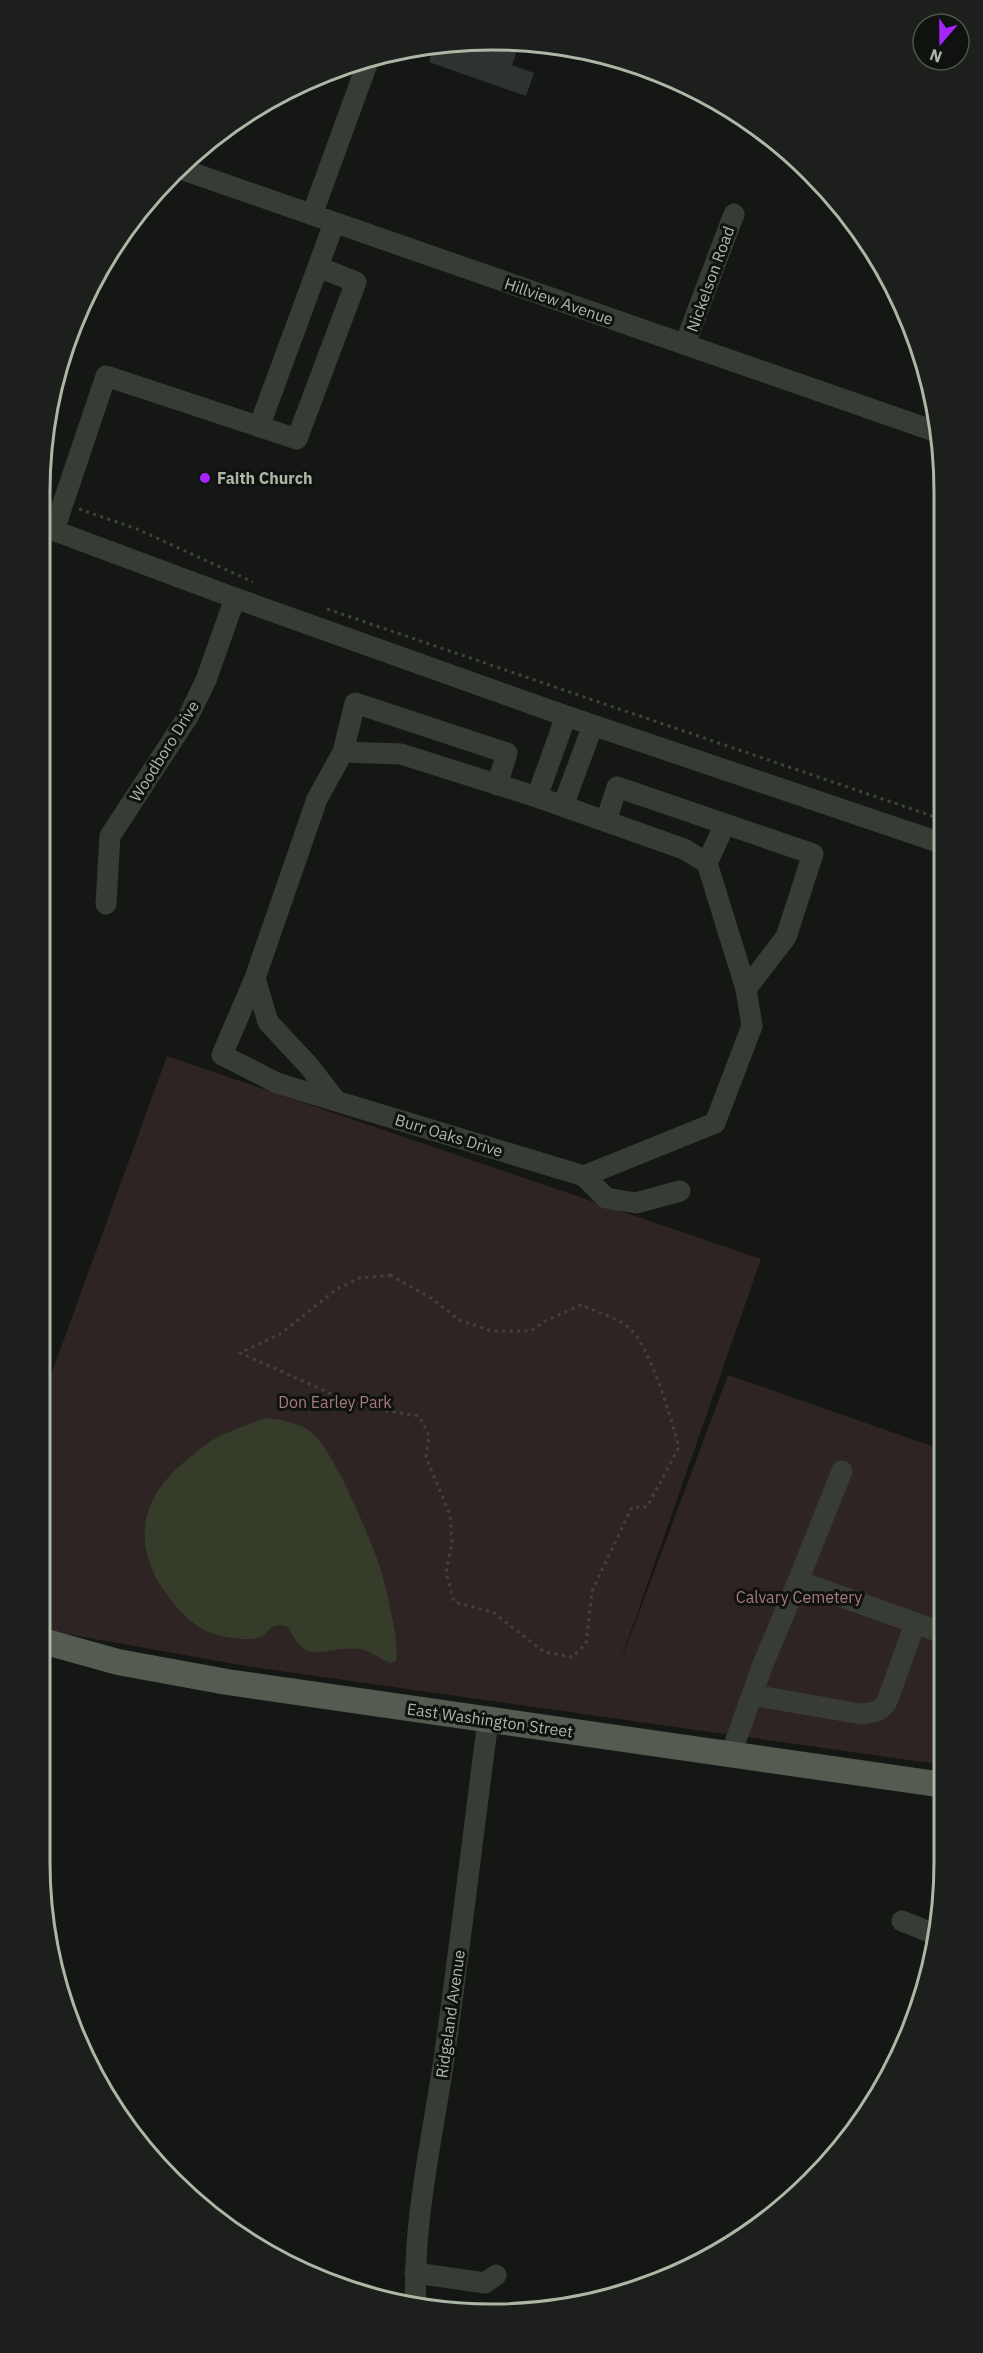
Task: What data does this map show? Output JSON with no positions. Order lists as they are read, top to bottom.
{
  "streets": {
    "main road": ["East Washington Street"],
    "street": [
      "Nickelson Road",
      "Hillview Avenue",
      "Woodboro Drive",
      "Burr Oaks Drive",
      "Ridgeland Avenue"
    ]
  },
  "crossings": [
    ["Nickelson Road", "Hillview Avenue"],
    ["East Washington Street", "Ridgeland Avenue"]
  ],
  "parks": ["Don Earley Park", "Calvary Cemetery"],
  "places": ["Faith Church"],
  "north": "bottom"
}
